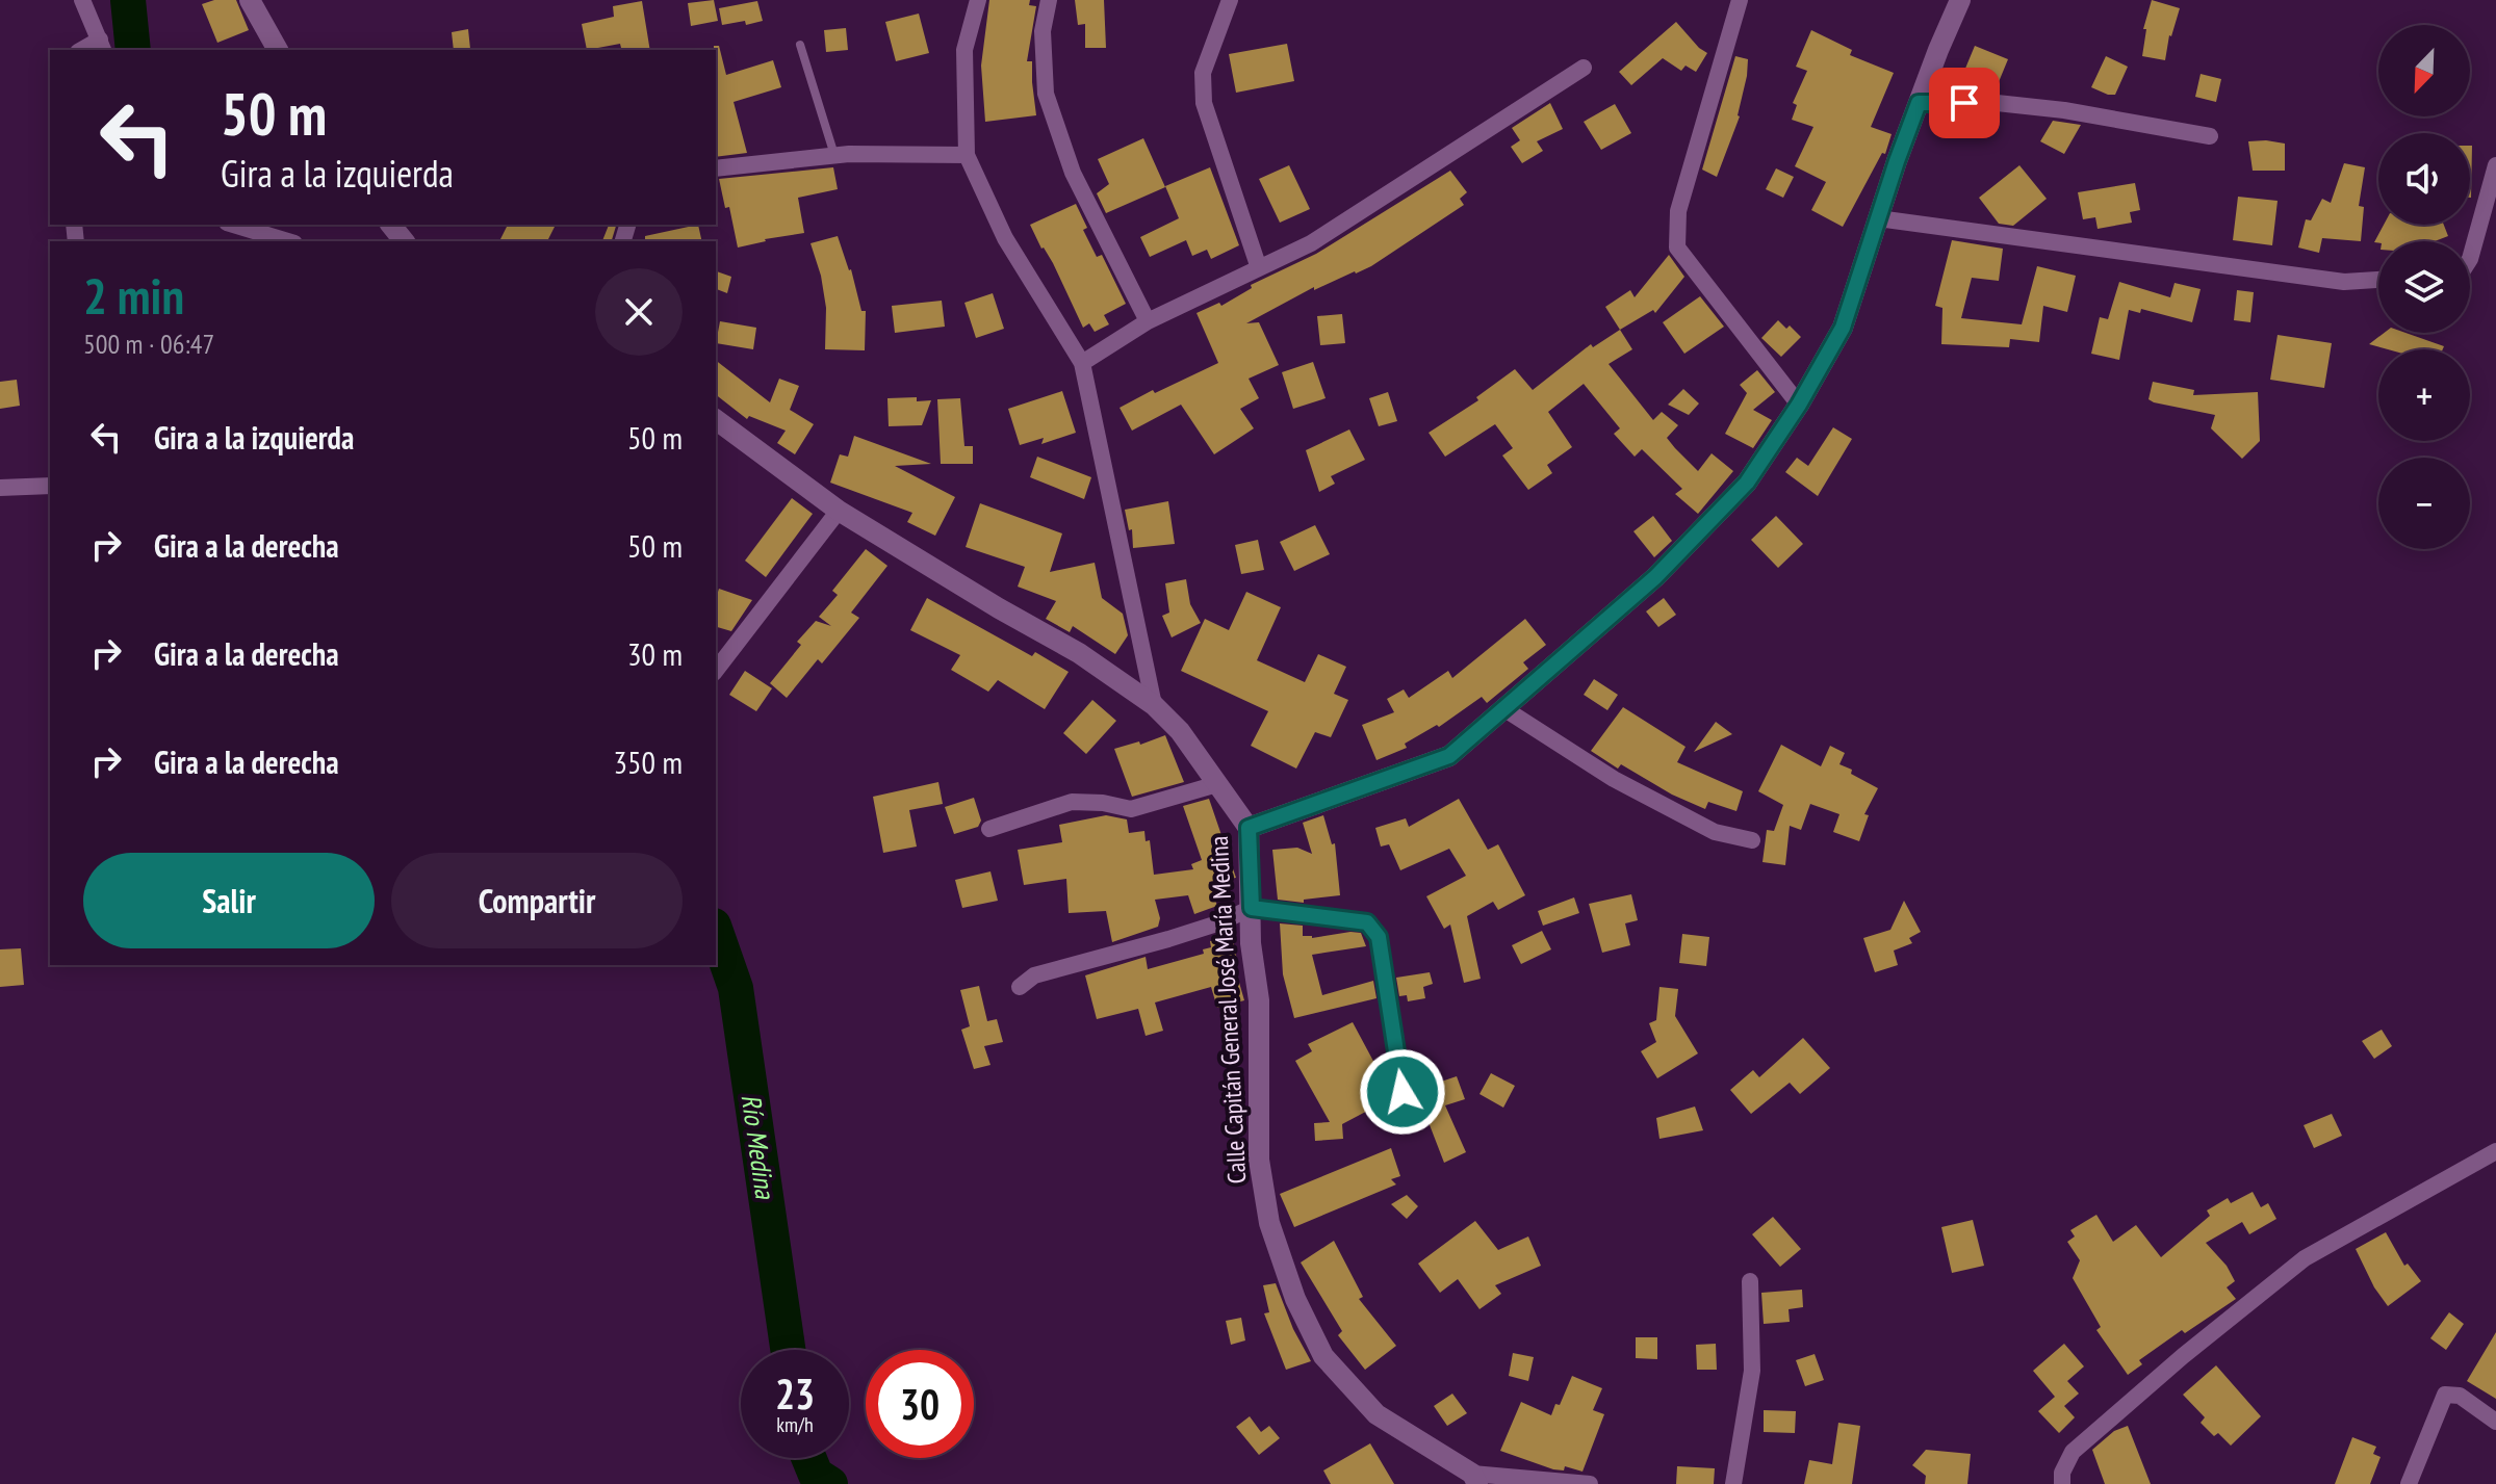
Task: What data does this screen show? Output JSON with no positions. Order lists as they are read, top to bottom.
{
  "streets": {
    "street": ["Calle Capitán General José María Medina"]
  },
  "water": ["Río Medina"],
  "north": "bottom left",
  "page": {
    "map_buttons": ["+", "−"],
    "turn": ["50 m", "Gira a la izquierda"],
    "heading": ["2 min", "500 m · 06:47"],
    "list": [
      {
        "name": "Gira a la izquierda",
        "value": "50 m"
      },
      {
        "name": "Gira a la derecha",
        "value": "50 m"
      },
      {
        "name": "Gira a la derecha",
        "value": "30 m"
      },
      {
        "name": "Gira a la derecha",
        "value": "350 m"
      }
    ],
    "buttons": ["Salir", "Compartir"],
    "speed": "23 km/h",
    "limit": "30"
  }
}
